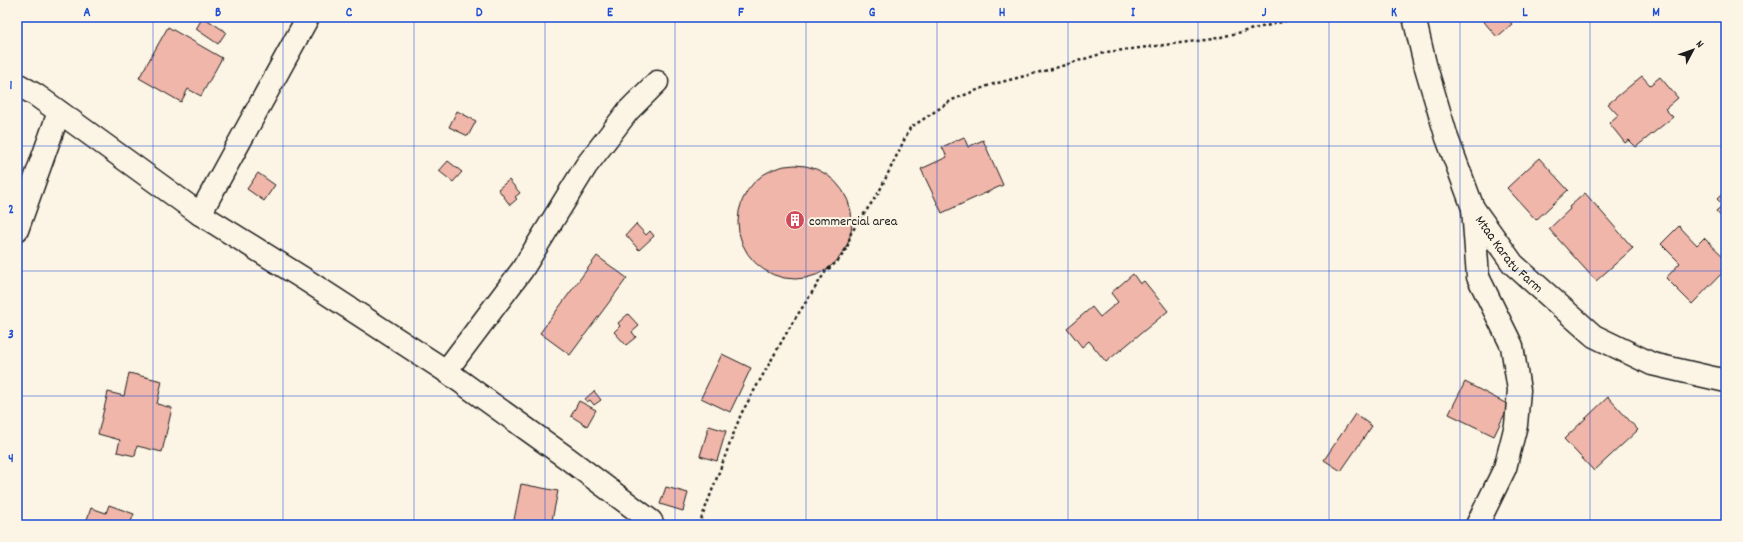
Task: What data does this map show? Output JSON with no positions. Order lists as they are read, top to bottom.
{
  "streets": {
    "street": ["Mtaa Karatu Farm"]
  },
  "places": {
    "building": ["commercial area"]
  },
  "north": "top right",
  "grid": {
    "columns": [
      "A",
      "B",
      "C",
      "D",
      "E",
      "F",
      "G",
      "H",
      "I",
      "J",
      "K",
      "L",
      "M"
    ],
    "rows": [
      "1",
      "2",
      "3",
      "4"
    ]
  }
}
